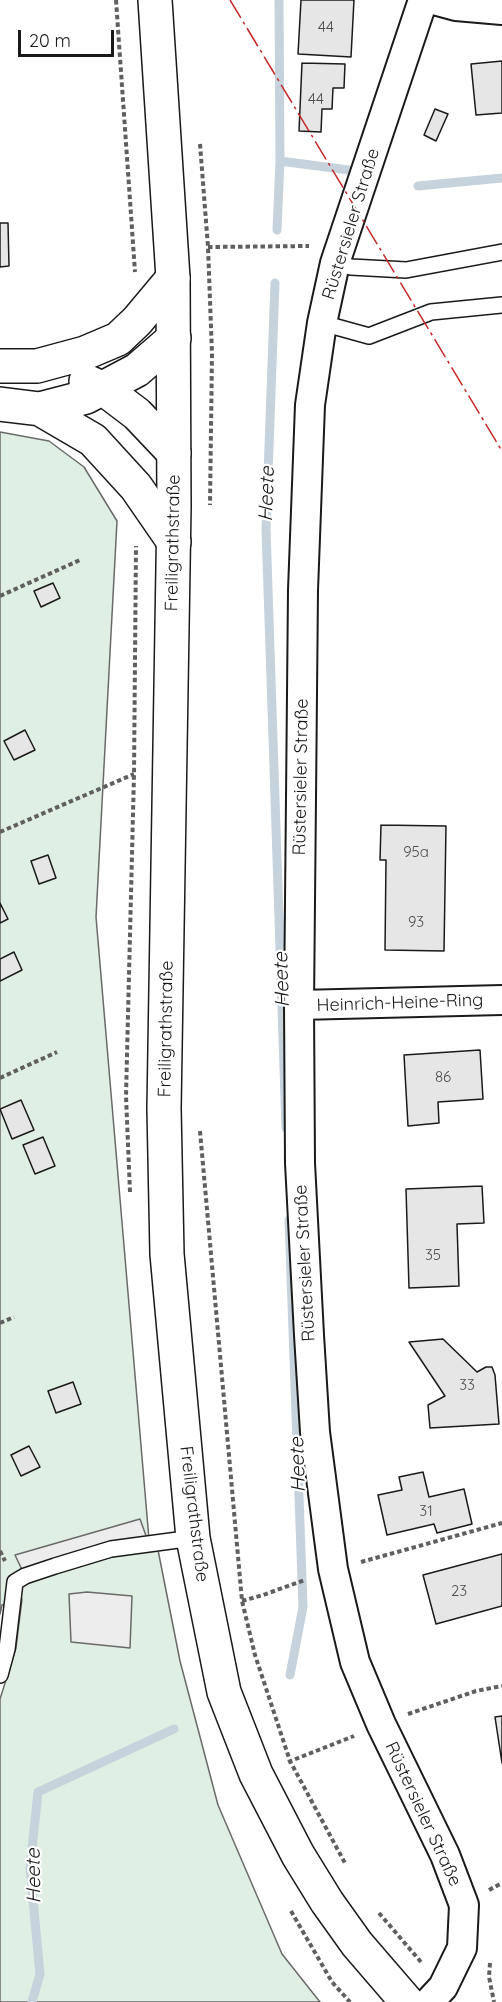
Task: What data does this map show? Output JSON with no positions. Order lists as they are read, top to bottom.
{
  "streets": {
    "main road": ["Freiligrathstraße"],
    "street": ["Rüstersieler Straße", "Heinrich-Heine-Ring"]
  },
  "crossings": [
    ["Rüstersieler Straße", "Heinrich-Heine-Ring"]
  ],
  "water": ["Heete"],
  "house_numbers": [
    "44",
    "44",
    "95a",
    "93",
    "86",
    "35",
    "33",
    "31",
    "23"
  ],
  "scale_bar": "20 m"
}
